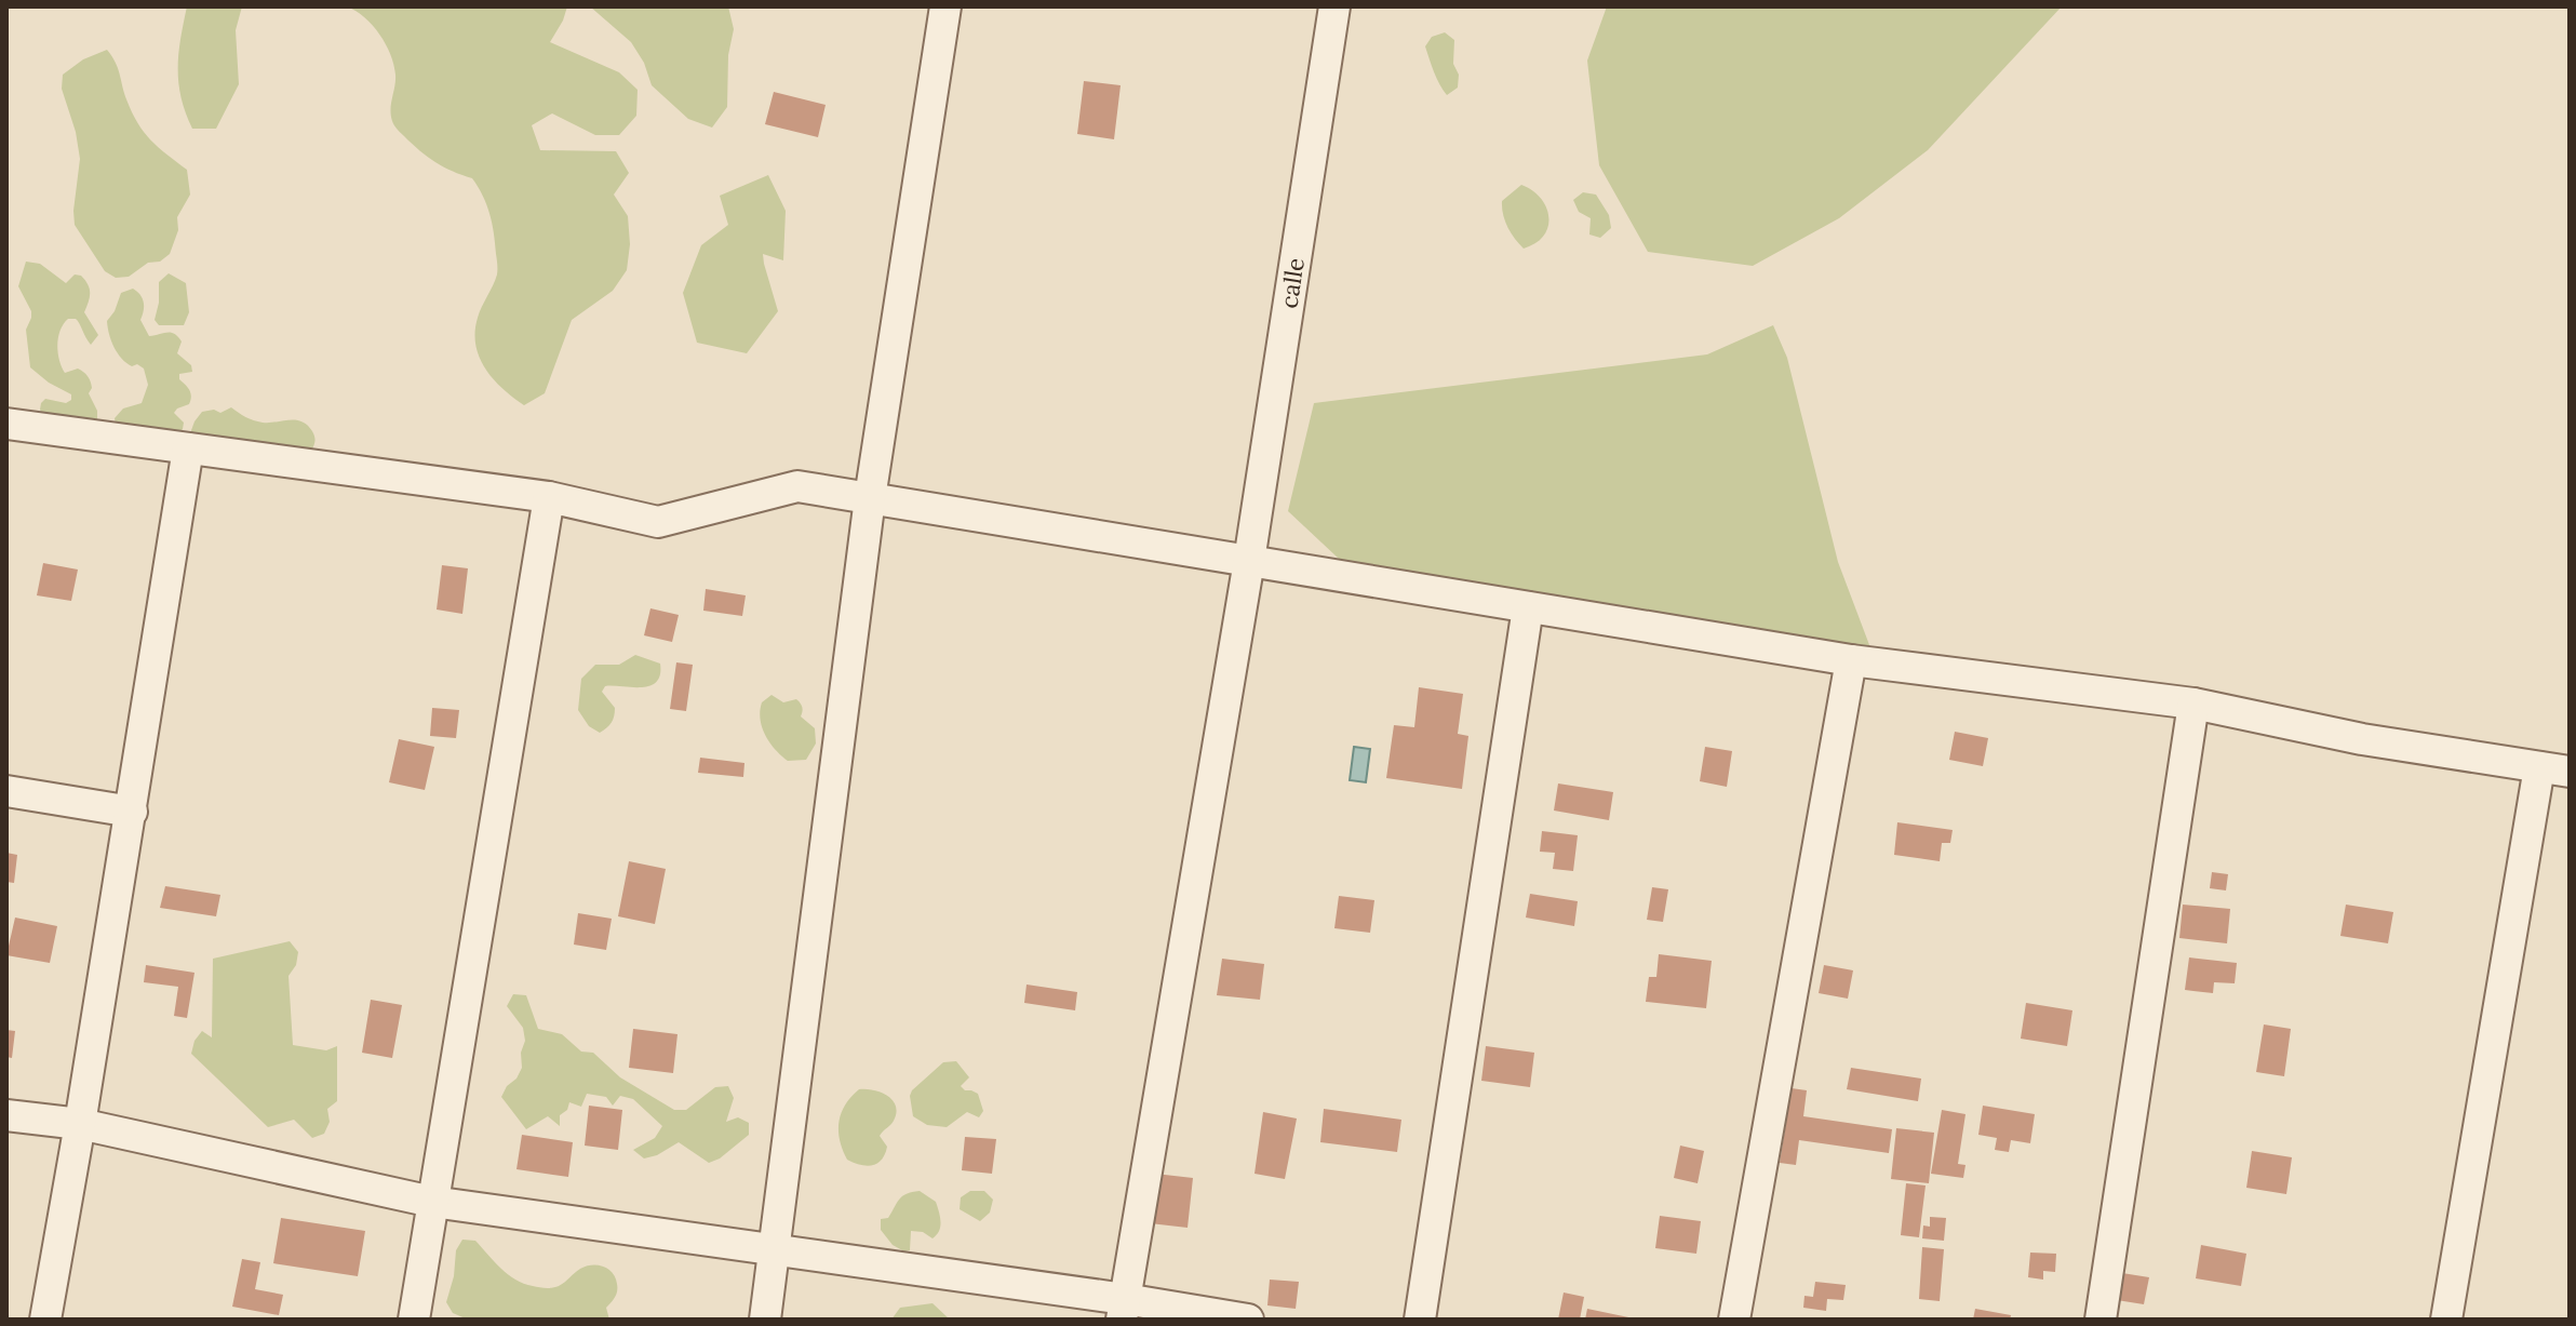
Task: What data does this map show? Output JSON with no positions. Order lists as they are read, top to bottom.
{
  "streets": {
    "street": ["calle"]
  }
}
